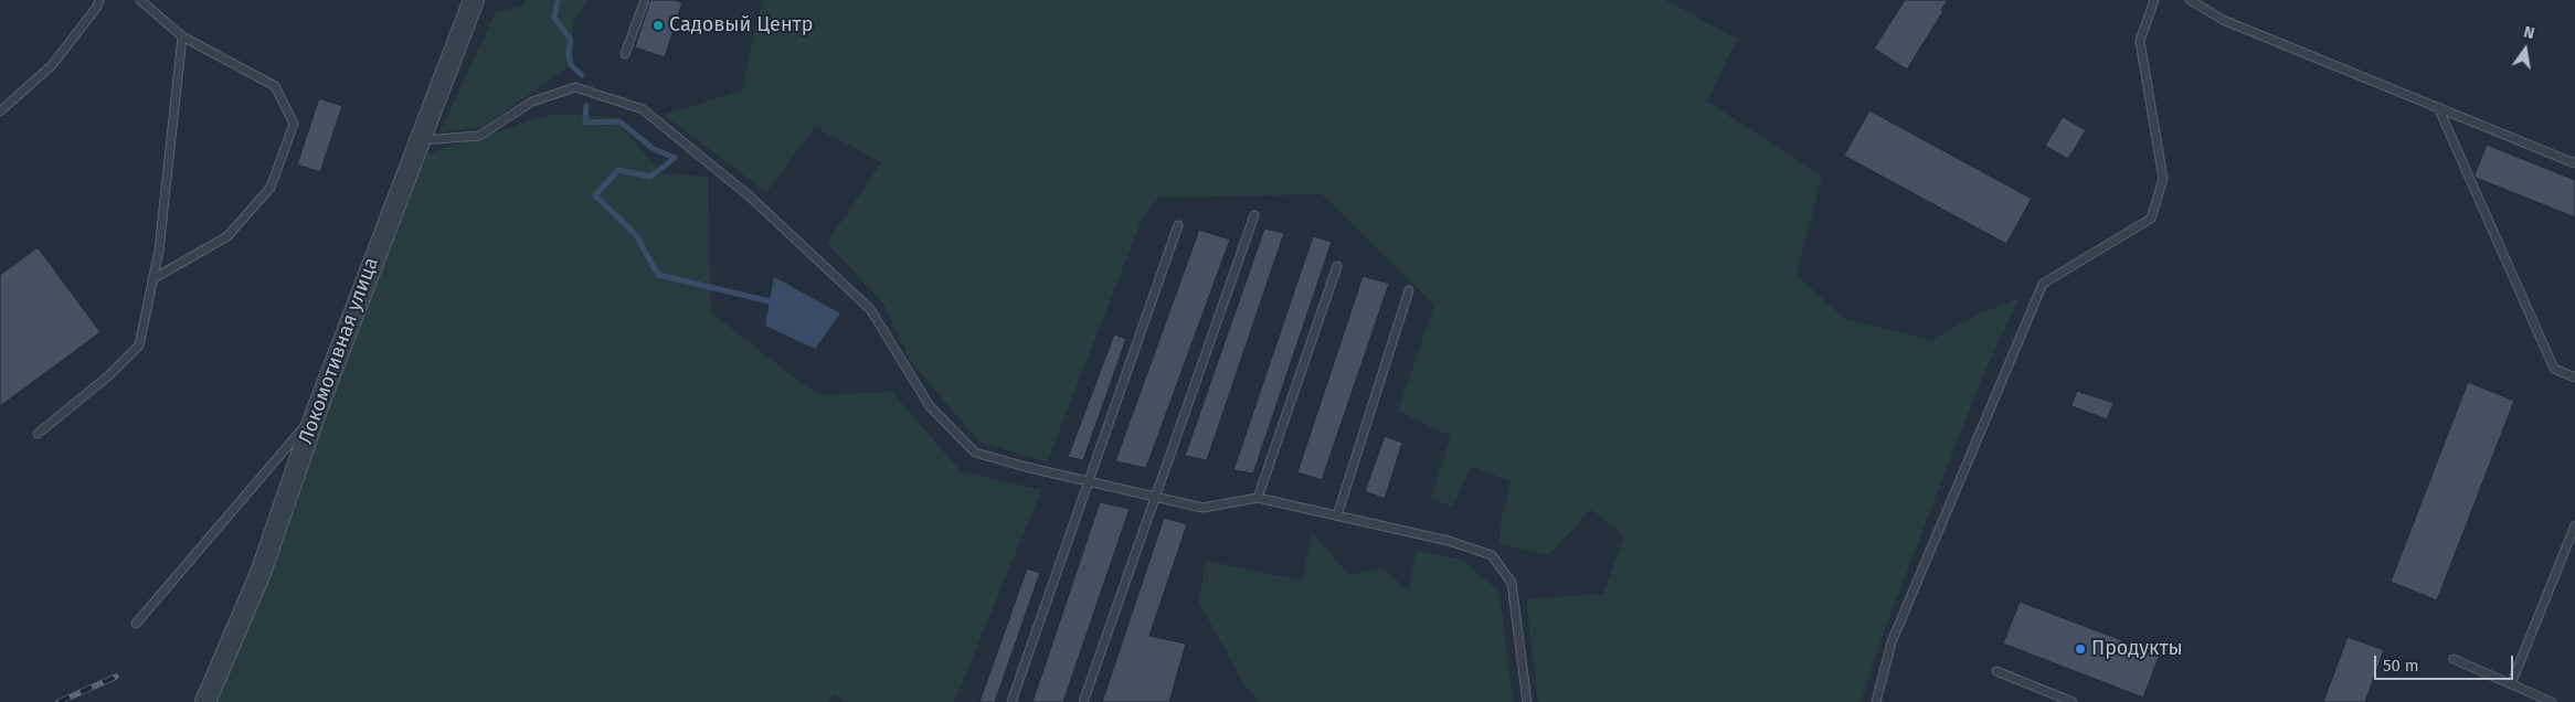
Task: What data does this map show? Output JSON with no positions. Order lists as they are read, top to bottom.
{
  "streets": {
    "street": ["Локомотивная улица"]
  },
  "places": ["Садовый Центр", "Продукты"],
  "scale_bar": "50 m",
  "north": "top"
}
